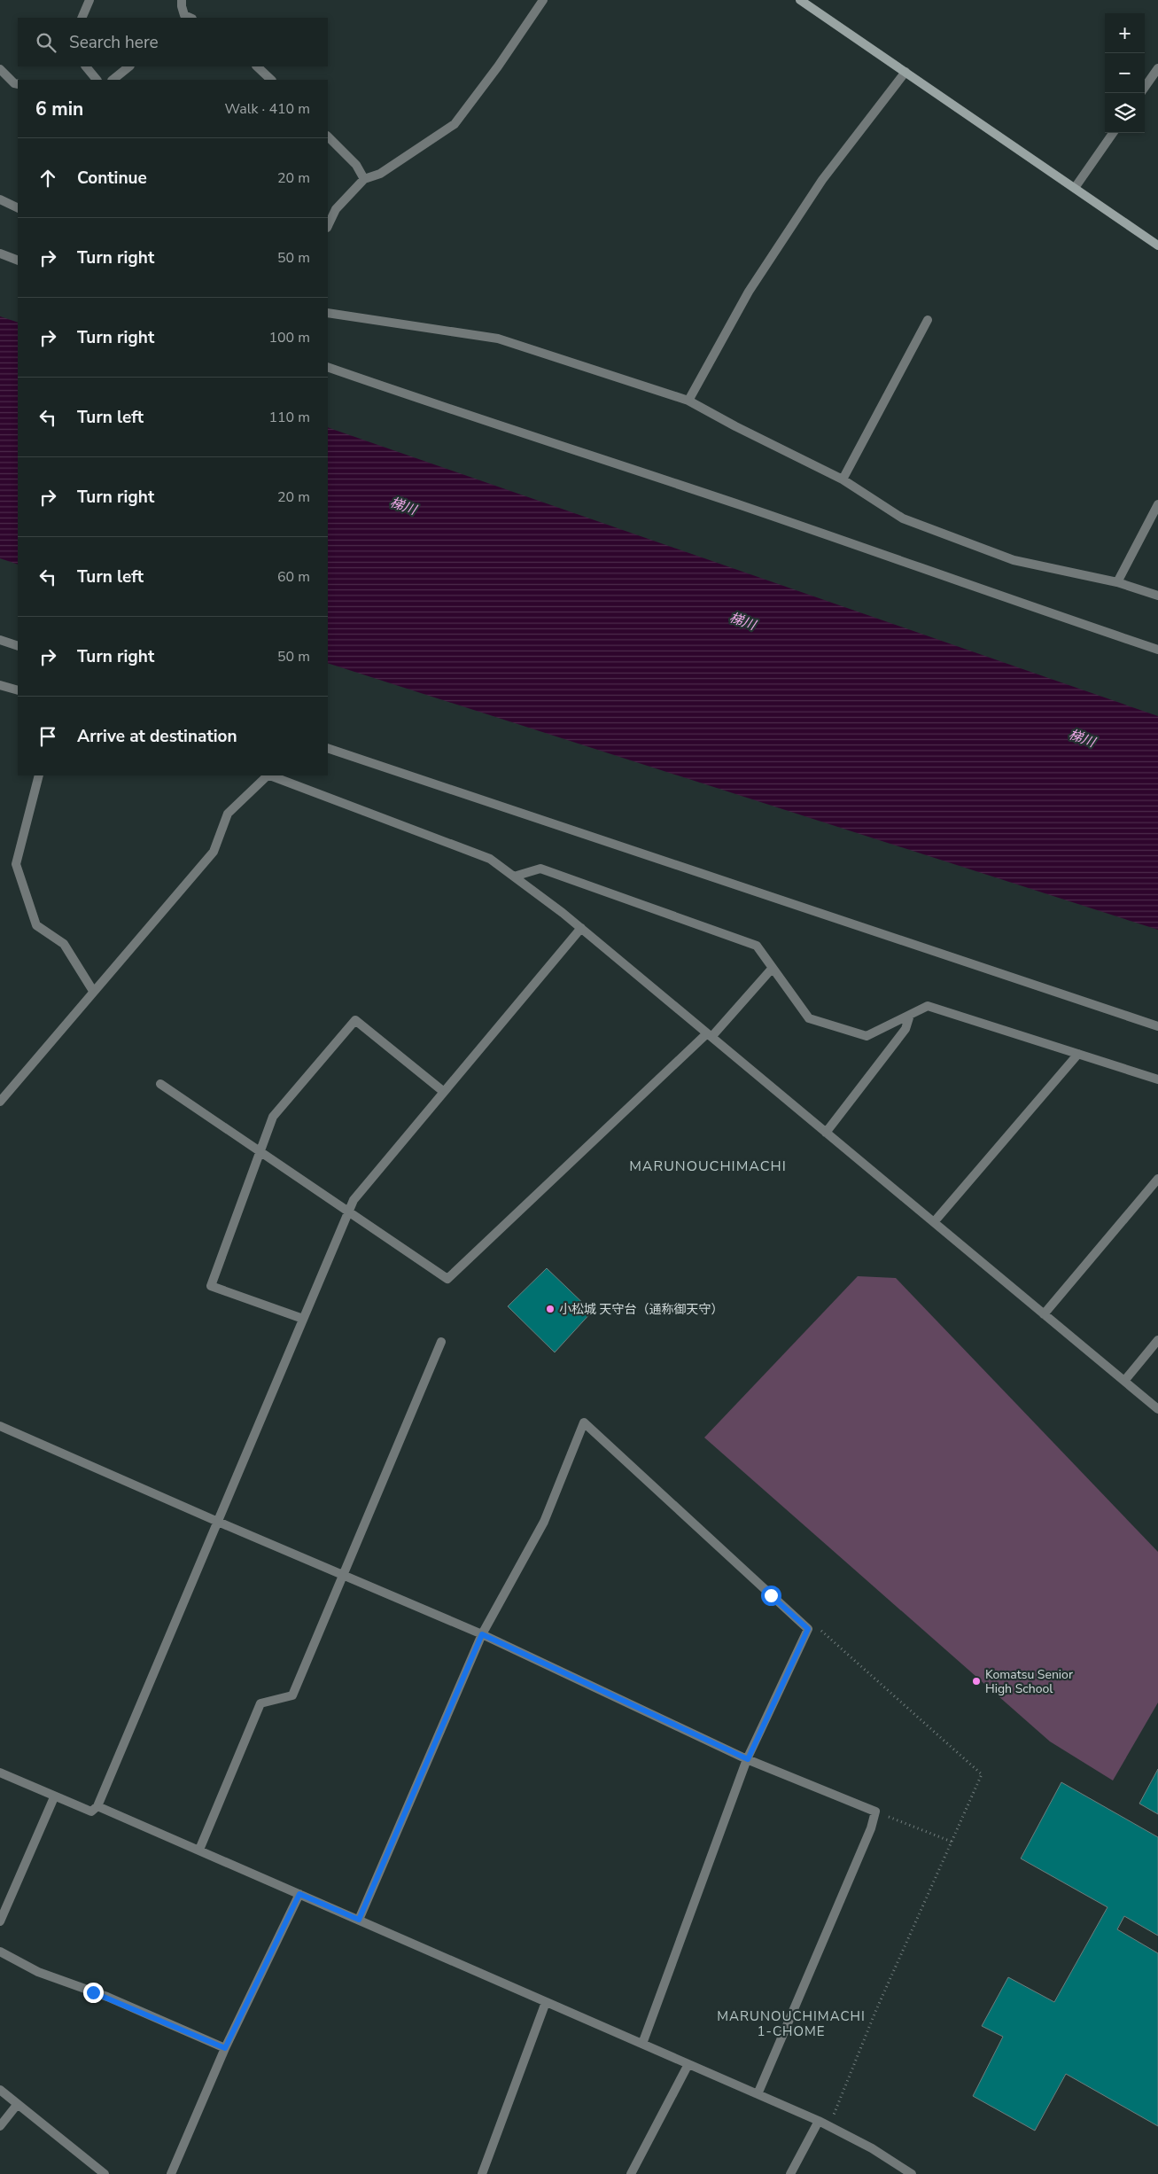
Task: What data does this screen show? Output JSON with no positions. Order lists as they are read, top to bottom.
{
  "districts": ["MARUNOUCHIMACHI", "MARUNOUCHIMACHI 1-CHOME"],
  "water": ["梯川"],
  "places": ["小松城 天守台（通称御天守）", "Komatsu Senior High School"],
  "page": {
    "map_buttons": ["+", "−"],
    "search": "Search here",
    "heading": ["6 min", "Walk · 410 m"],
    "list": [
      ["Continue", "20 m"],
      ["Turn right", "50 m"],
      ["Turn right", "100 m"],
      ["Turn left", "110 m"],
      ["Turn right", "20 m"],
      ["Turn left", "60 m"],
      ["Turn right", "50 m"],
      "Arrive at destination"
    ]
  }
}
